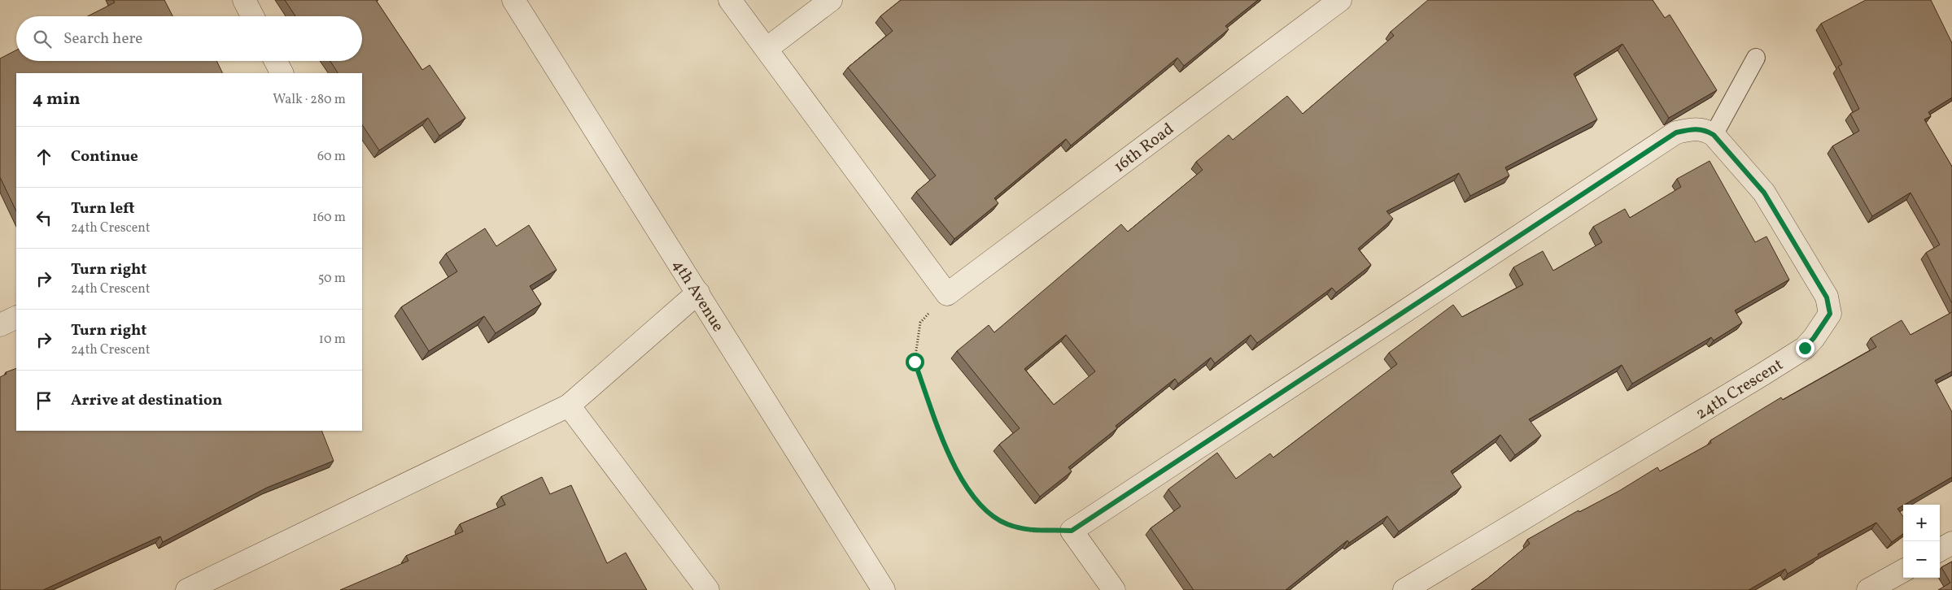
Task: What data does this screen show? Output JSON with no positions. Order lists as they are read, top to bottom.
{
  "streets": {
    "street": ["16th Road", "4th Avenue", "24th Crescent"]
  },
  "page": {
    "search": "Search here",
    "heading": ["4 min", "Walk · 280 m"],
    "list": [
      ["Continue", "60 m"],
      ["Turn left", "24th Crescent", "160 m"],
      ["Turn right", "24th Crescent", "50 m"],
      ["Turn right", "24th Crescent", "10 m"],
      "Arrive at destination"
    ],
    "map_buttons": ["+", "−"]
  }
}
